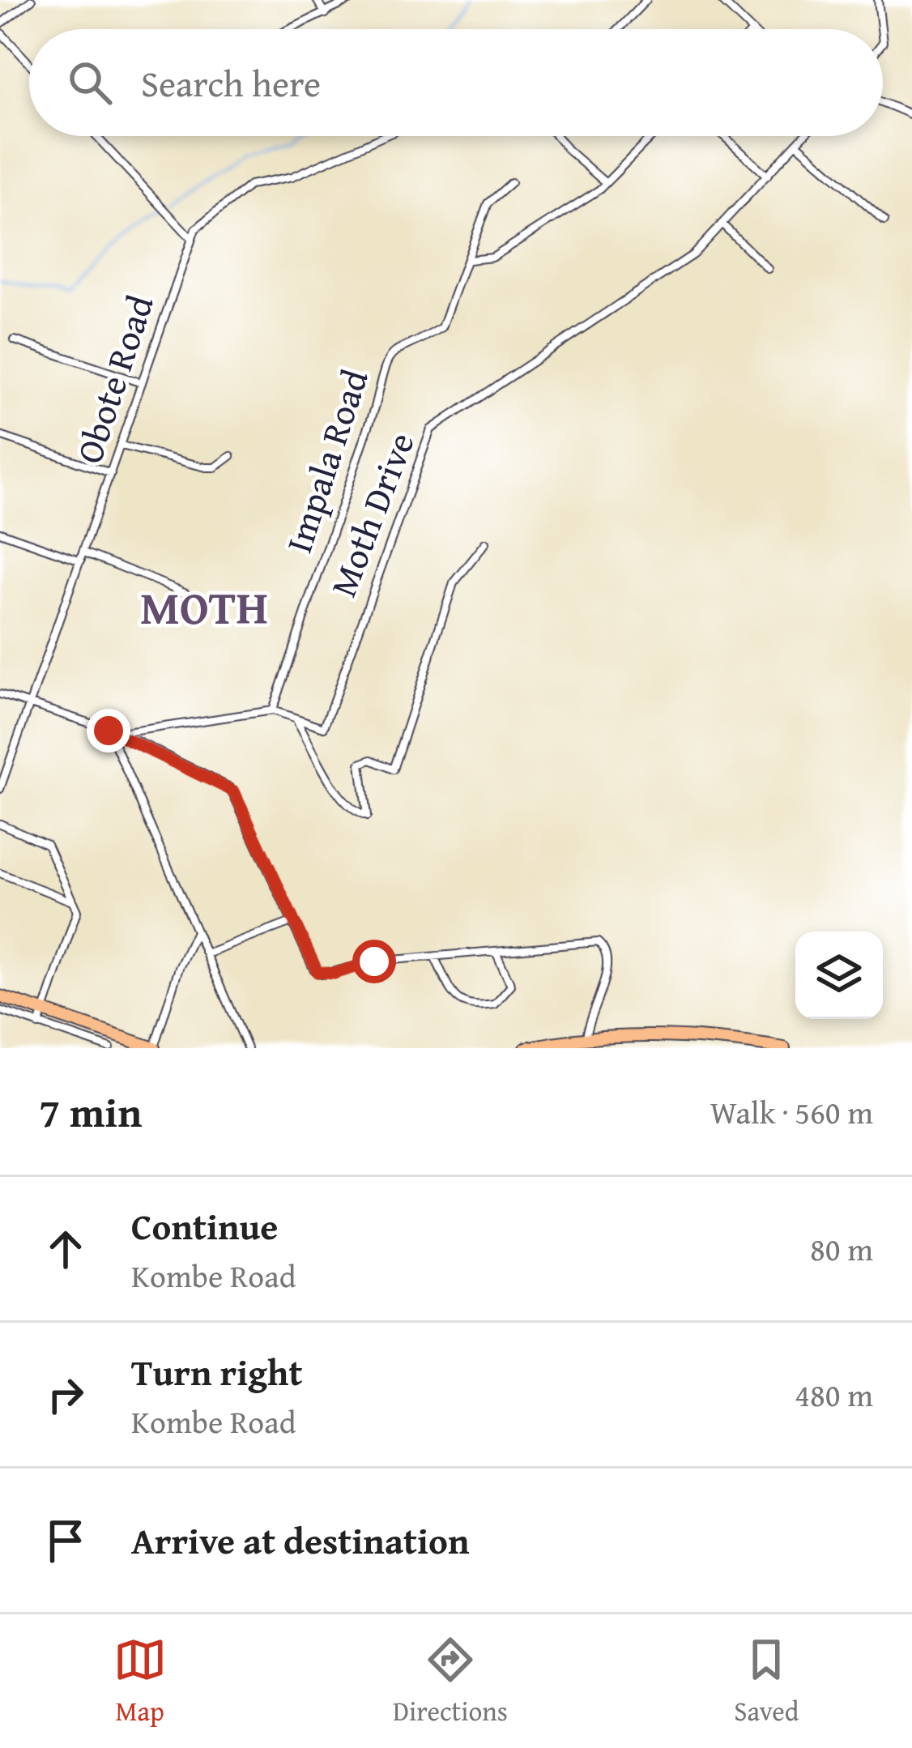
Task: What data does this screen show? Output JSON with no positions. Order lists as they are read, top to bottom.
{
  "streets": {
    "street": ["Obote Road", "Impala Road", "Moth Drive"]
  },
  "crossings": [
    ["Impala Road", "Moth Drive"]
  ],
  "districts": ["MOTH"],
  "page": {
    "search": "Search here",
    "heading": ["7 min", "Walk · 560 m"],
    "list": [
      ["Continue", "Kombe Road", "80 m"],
      ["Turn right", "Kombe Road", "480 m"],
      "Arrive at destination"
    ],
    "nav": ["Map", "Directions", "Saved"]
  }
}
